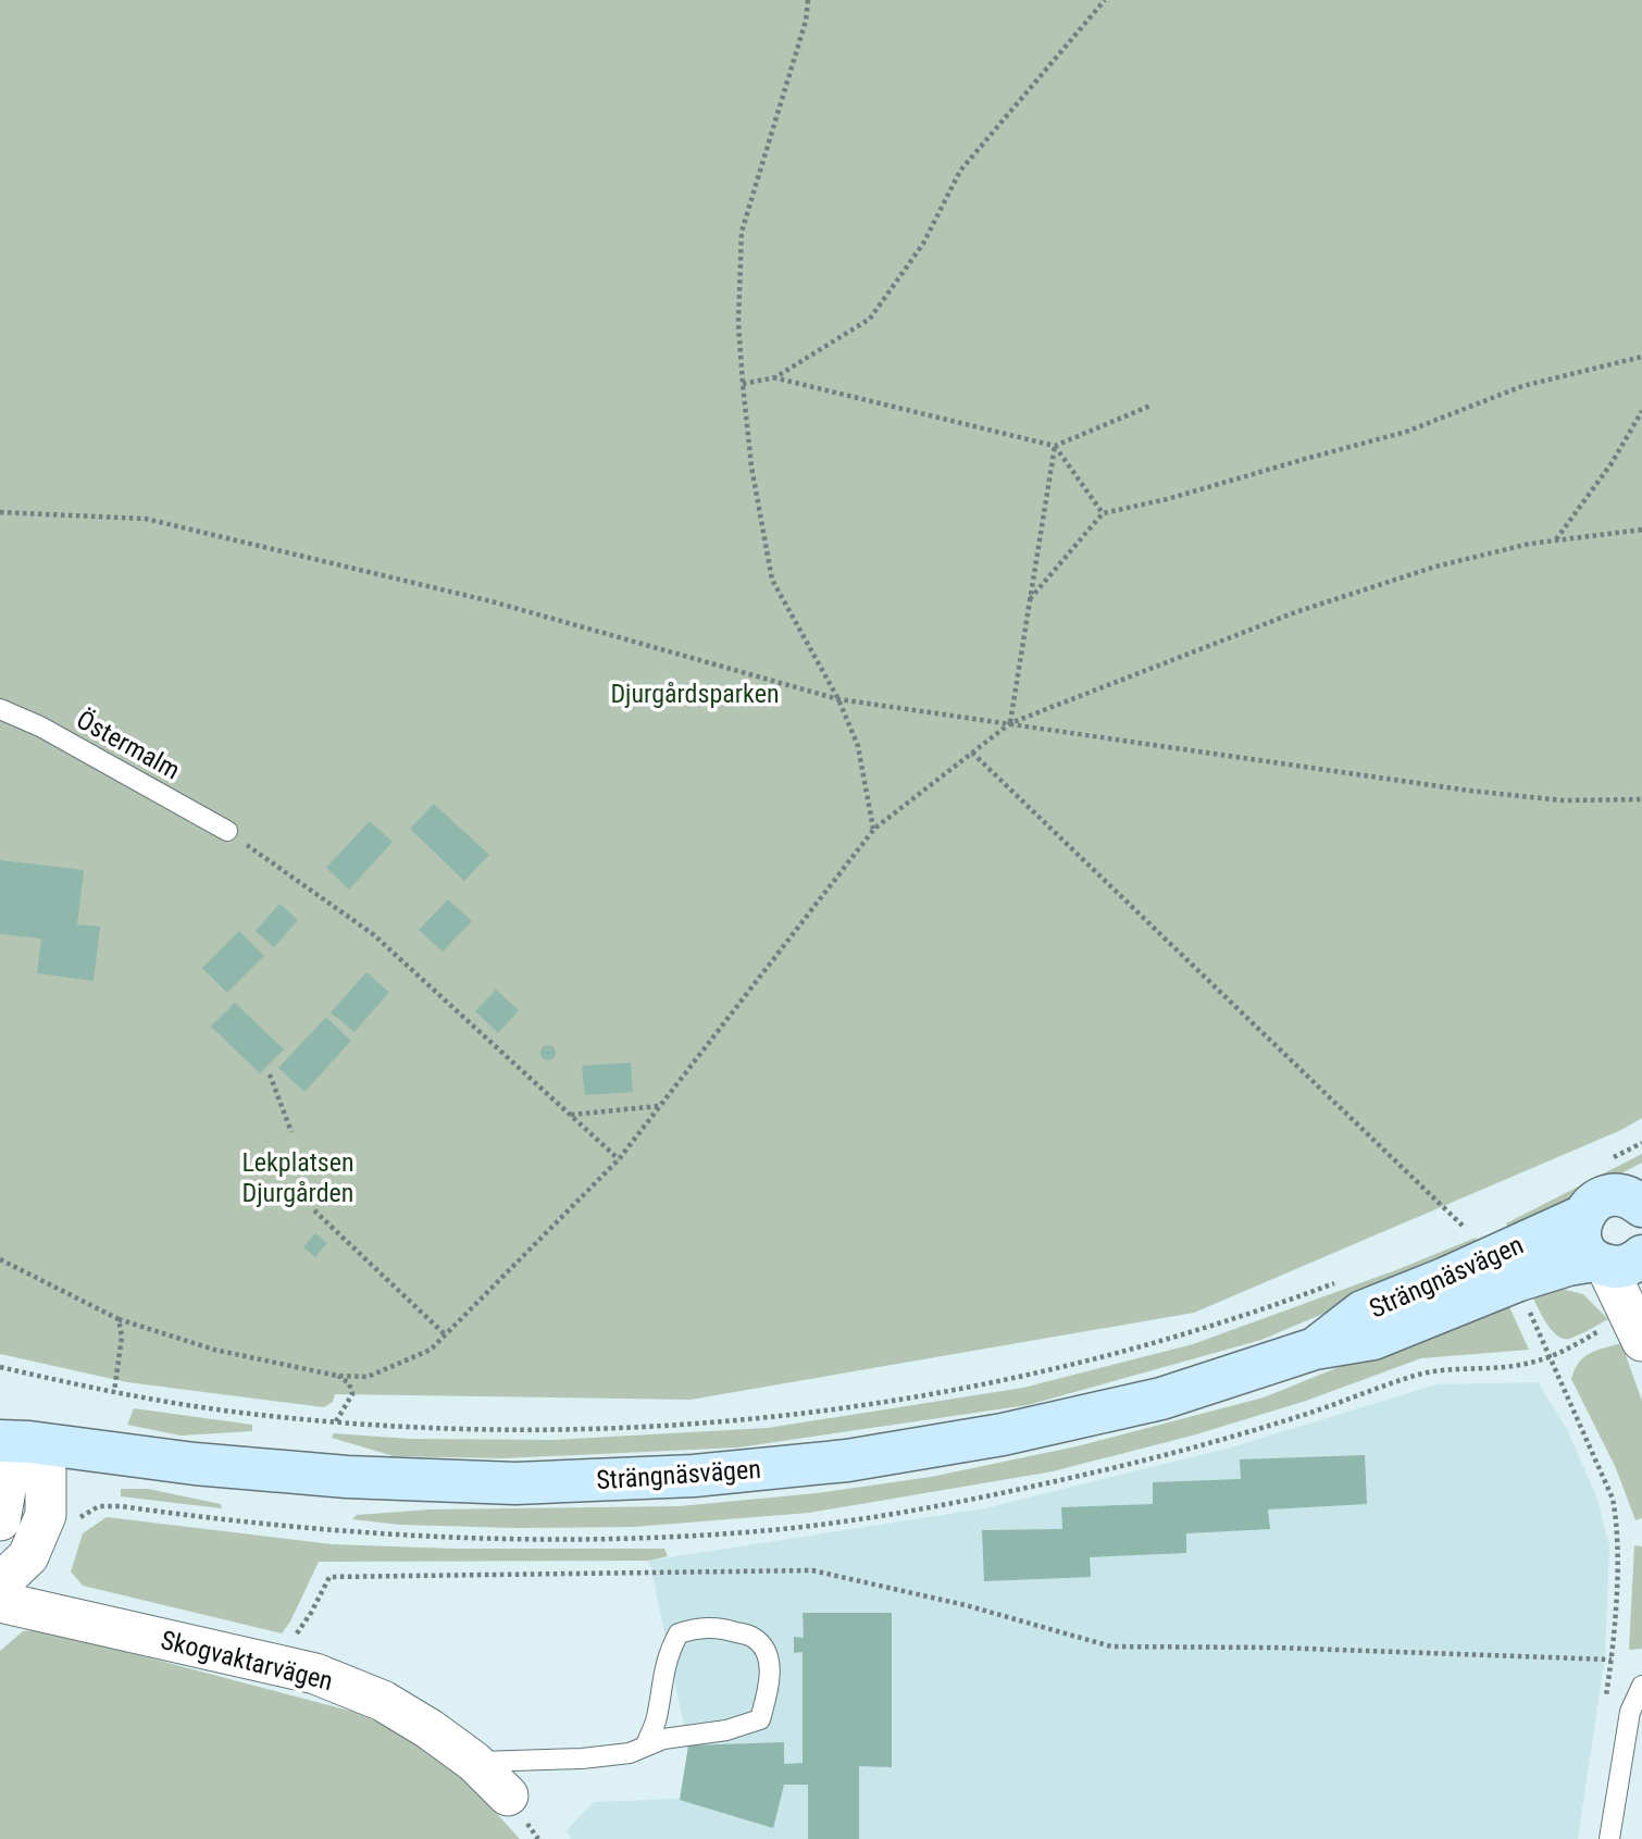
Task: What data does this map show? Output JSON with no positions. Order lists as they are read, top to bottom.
{
  "streets": {
    "main road": ["Strängnäsvägen"],
    "street": ["Skogvaktarvägen"],
    "lane": ["Östermalm"]
  },
  "parks": ["Djurgårdsparken", "Lekplatsen Djurgården"]
}
